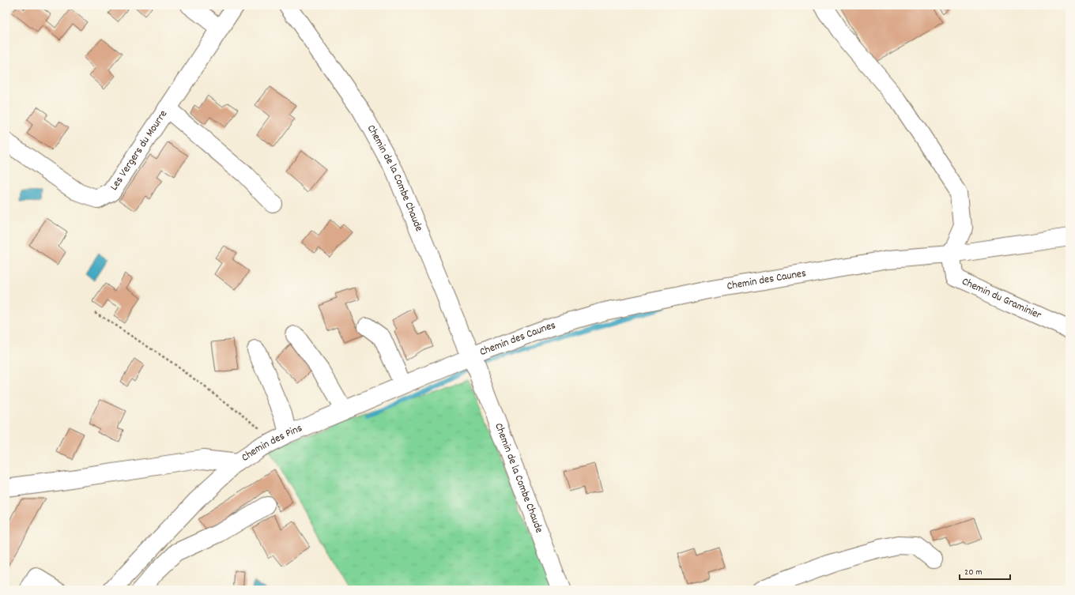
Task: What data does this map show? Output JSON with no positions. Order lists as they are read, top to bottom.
{
  "streets": {
    "street": [
      "Les Vergers du Mourre",
      "Chemin de la Combe Chaude",
      "Chemin des Caunes",
      "Chemin du Graminier",
      "Chemin des Pins"
    ]
  },
  "crossings": [
    ["Chemin de la Combe Chaude", "Chemin des Caunes"],
    ["Chemin de la Combe Chaude", "Chemin des Pins"],
    ["Chemin des Caunes", "Chemin du Graminier"],
    ["Chemin des Caunes", "Chemin des Pins"]
  ],
  "scale_bar": "20 m"
}
